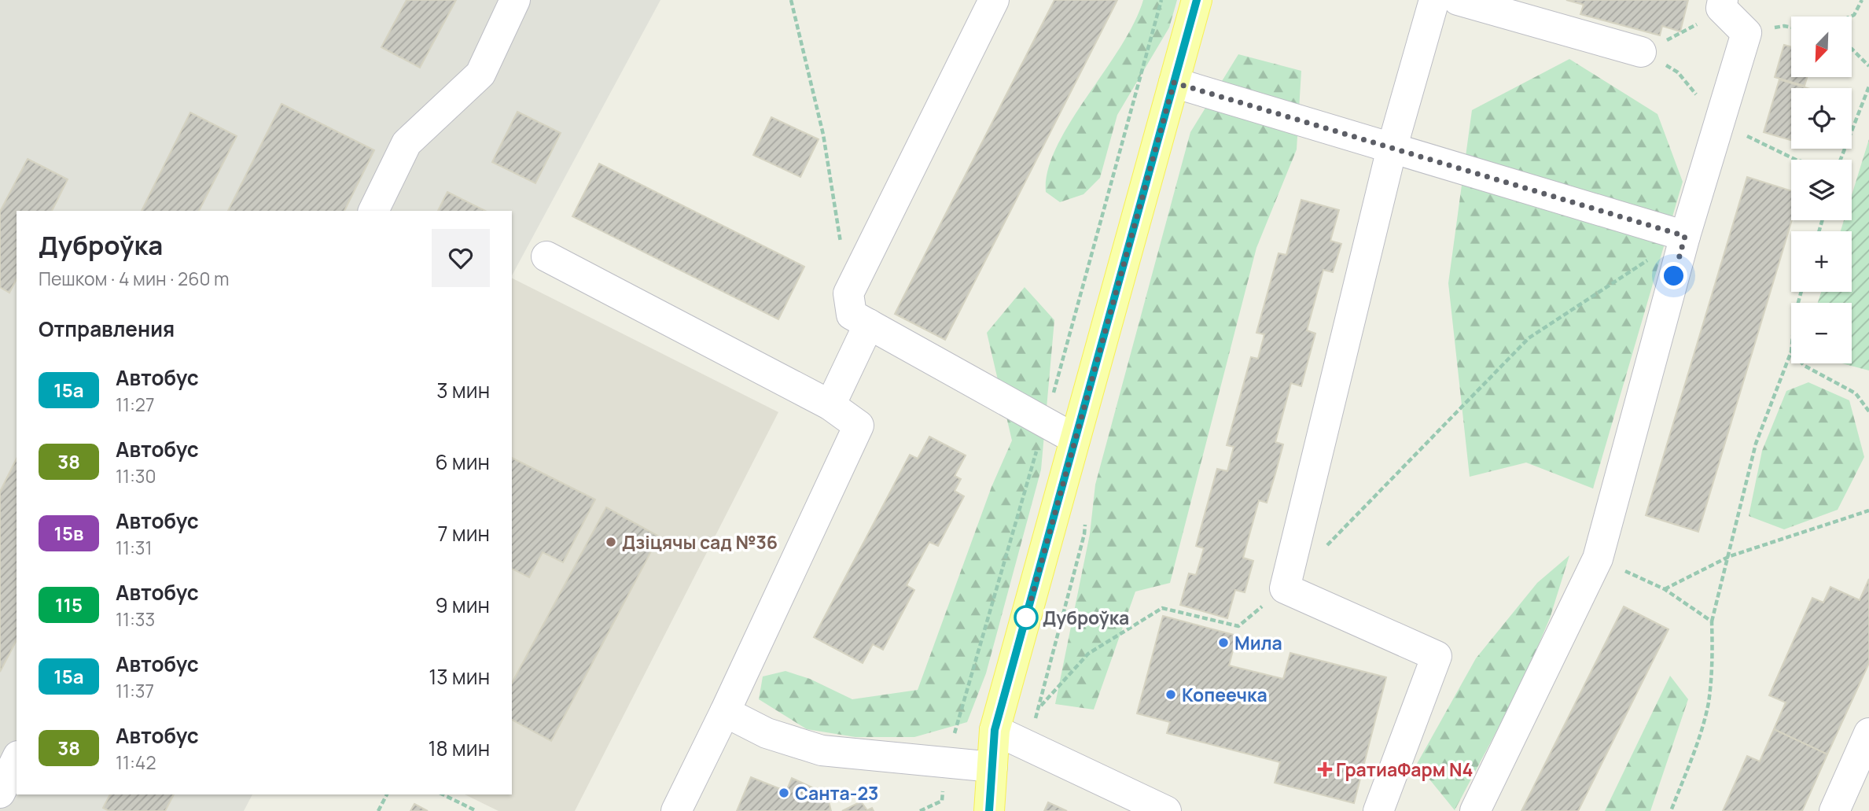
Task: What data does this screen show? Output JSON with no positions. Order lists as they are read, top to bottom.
{
  "places": {
    "other": [
      "Дзіцячы сад №36",
      "Дуброўка",
      "Мила",
      "Копеечка",
      "Санта-23"
    ],
    "health": ["ГратиаФарм N4"]
  },
  "lines": ["bus line 15а"],
  "north": "bottom left",
  "page": {
    "map_buttons": ["+", "−"],
    "heading": [
      ["Дуброўка", "Пешком · 4 мин · 260 m"],
      "Отправления"
    ],
    "list": [
      {
        "mark": "15а",
        "name": "Автобус",
        "note": "11:27",
        "value": "3 мин"
      },
      {
        "mark": "38",
        "name": "Автобус",
        "note": "11:30",
        "value": "6 мин"
      },
      {
        "mark": "15в",
        "name": "Автобус",
        "note": "11:31",
        "value": "7 мин"
      },
      {
        "mark": "115",
        "name": "Автобус",
        "note": "11:33",
        "value": "9 мин"
      },
      {
        "mark": "15а",
        "name": "Автобус",
        "note": "11:37",
        "value": "13 мин"
      },
      {
        "mark": "38",
        "name": "Автобус",
        "note": "11:42",
        "value": "18 мин"
      }
    ]
  }
}
